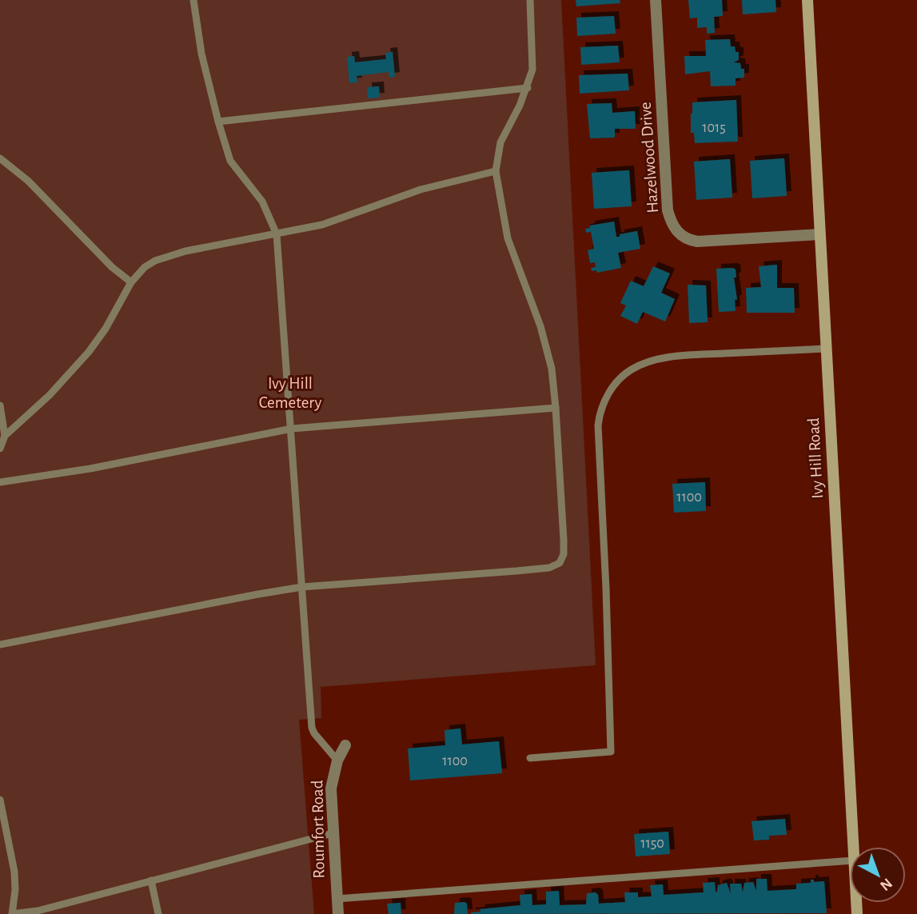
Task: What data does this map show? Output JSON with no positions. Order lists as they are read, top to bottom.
{
  "streets": {
    "street": ["Hazelwood Drive", "Ivy Hill Road", "Roumfort Road"]
  },
  "crossings": [
    ["Hazelwood Drive", "Ivy Hill Road"]
  ],
  "parks": ["Ivy Hill Cemetery"],
  "house_numbers": [
    "1015",
    "1100",
    "1100",
    "1150"
  ],
  "north": "bottom right"
}
